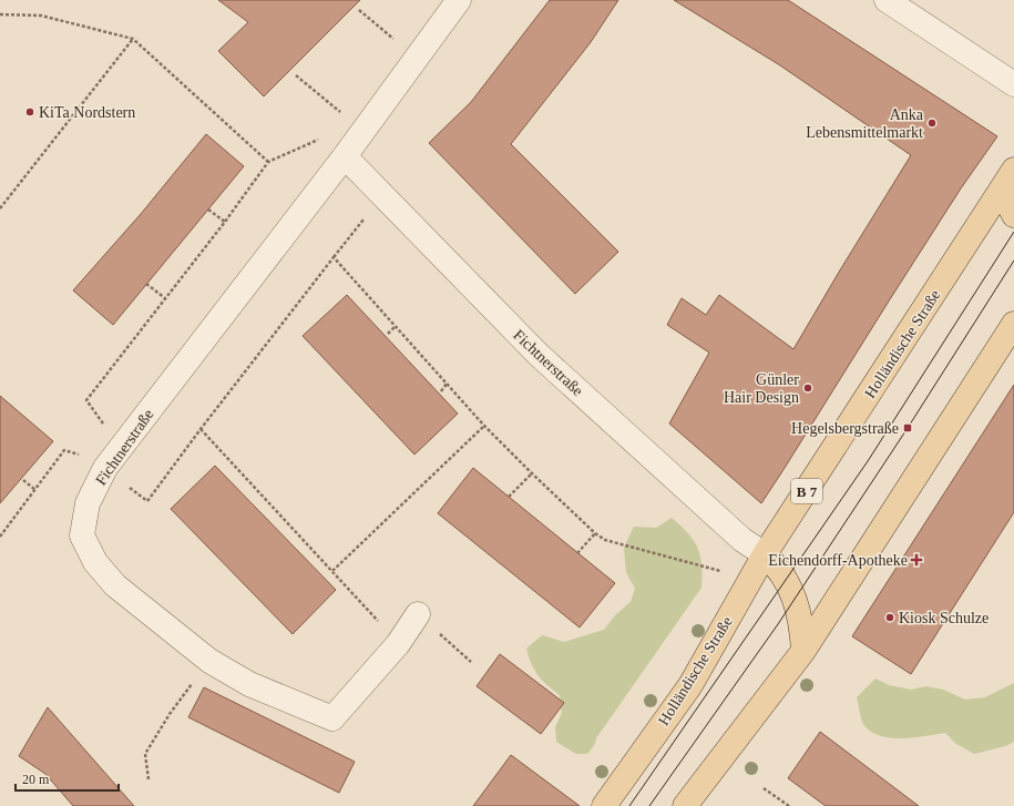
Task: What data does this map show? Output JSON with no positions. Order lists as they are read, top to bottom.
{
  "streets": {
    "main road": ["Holländische Straße", "B 7"],
    "street": ["Fichtnerstraße"]
  },
  "crossings": [
    ["Holländische Straße", "Fichtnerstraße"]
  ],
  "places": {
    "other": [
      "KiTa Nordstern",
      "Anka Lebensmittelmarkt",
      "Günler Hair Design",
      "Kiosk Schulze"
    ],
    "transit": ["Hegelsbergstraße"],
    "health": ["Eichendorff-Apotheke"]
  },
  "scale_bar": "20 m"
}
